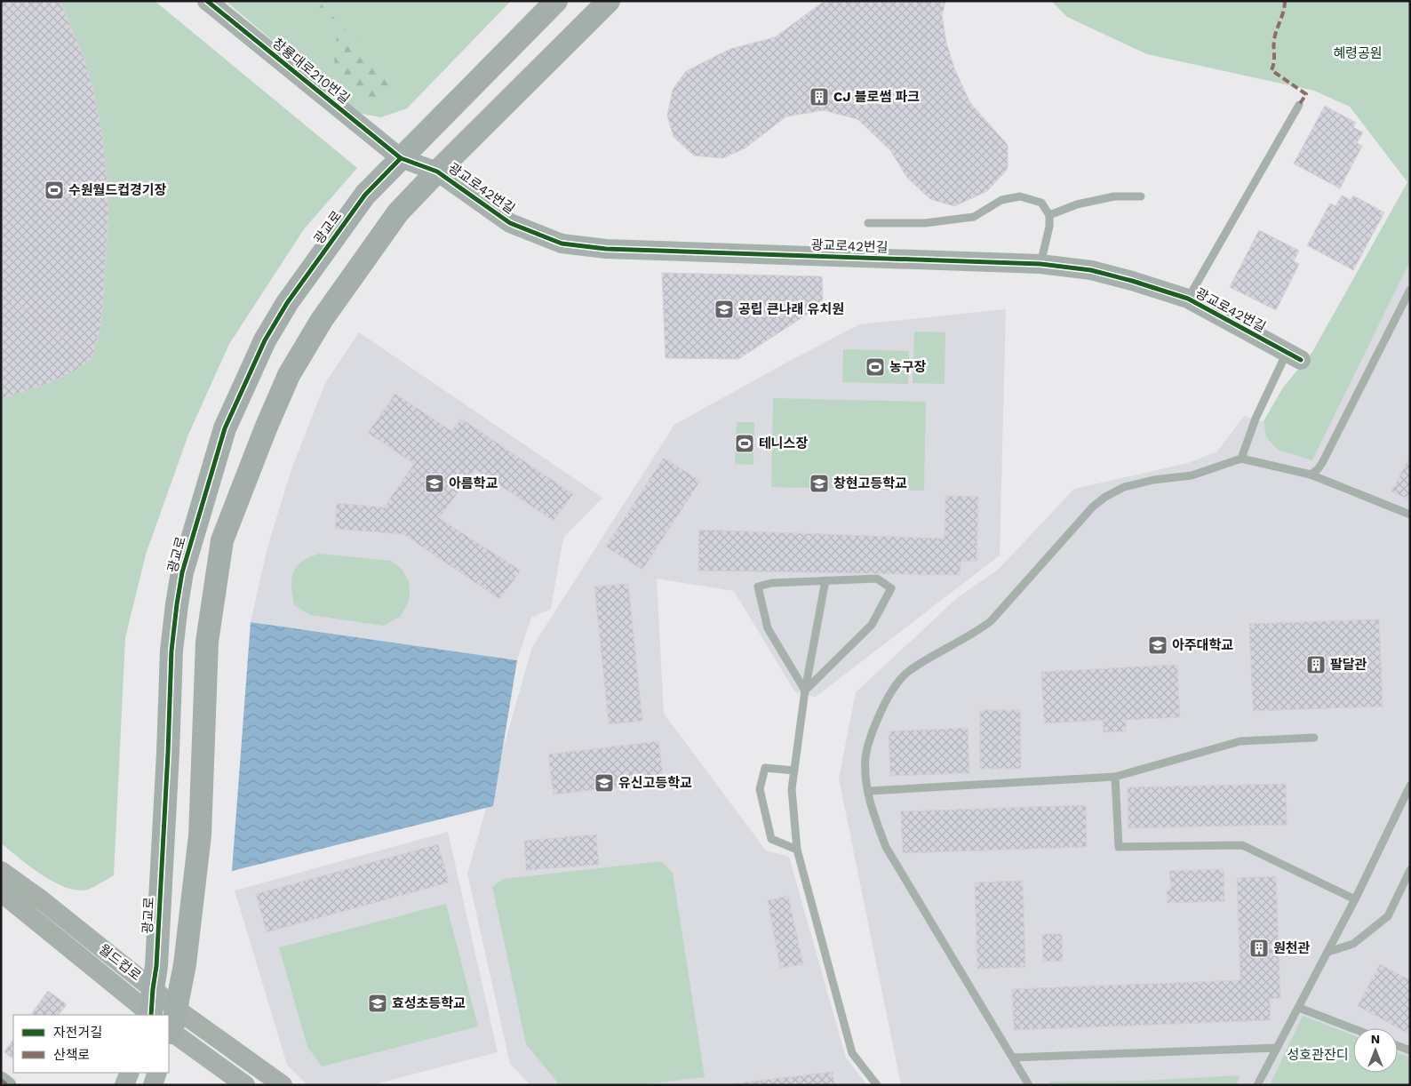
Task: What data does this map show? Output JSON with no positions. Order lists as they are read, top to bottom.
{
  "streets": {
    "main road": ["광교로"],
    "street": ["창룡대로210번길", "광교로42번길", "월드컵로"]
  },
  "crossings": [
    ["창룡대로210번길", "광교로42번길"],
    ["창룡대로210번길", "광교로"],
    ["광교로42번길", "광교로"],
    ["광교로", "월드컵로"]
  ],
  "parks": ["혜령공원", "성호관잔디"],
  "places": {
    "building": ["CJ 블로썸 파크", "팔달관", "원천관"],
    "sports": ["수원월드컵경기장", "농구장", "테니스장"],
    "school or university": [
      "공립 큰나래 유치원",
      "아름학교",
      "창현고등학교",
      "아주대학교",
      "유신고등학교",
      "효성초등학교"
    ]
  },
  "legend": ["자전거길", "산책로"],
  "north": "top"
}
